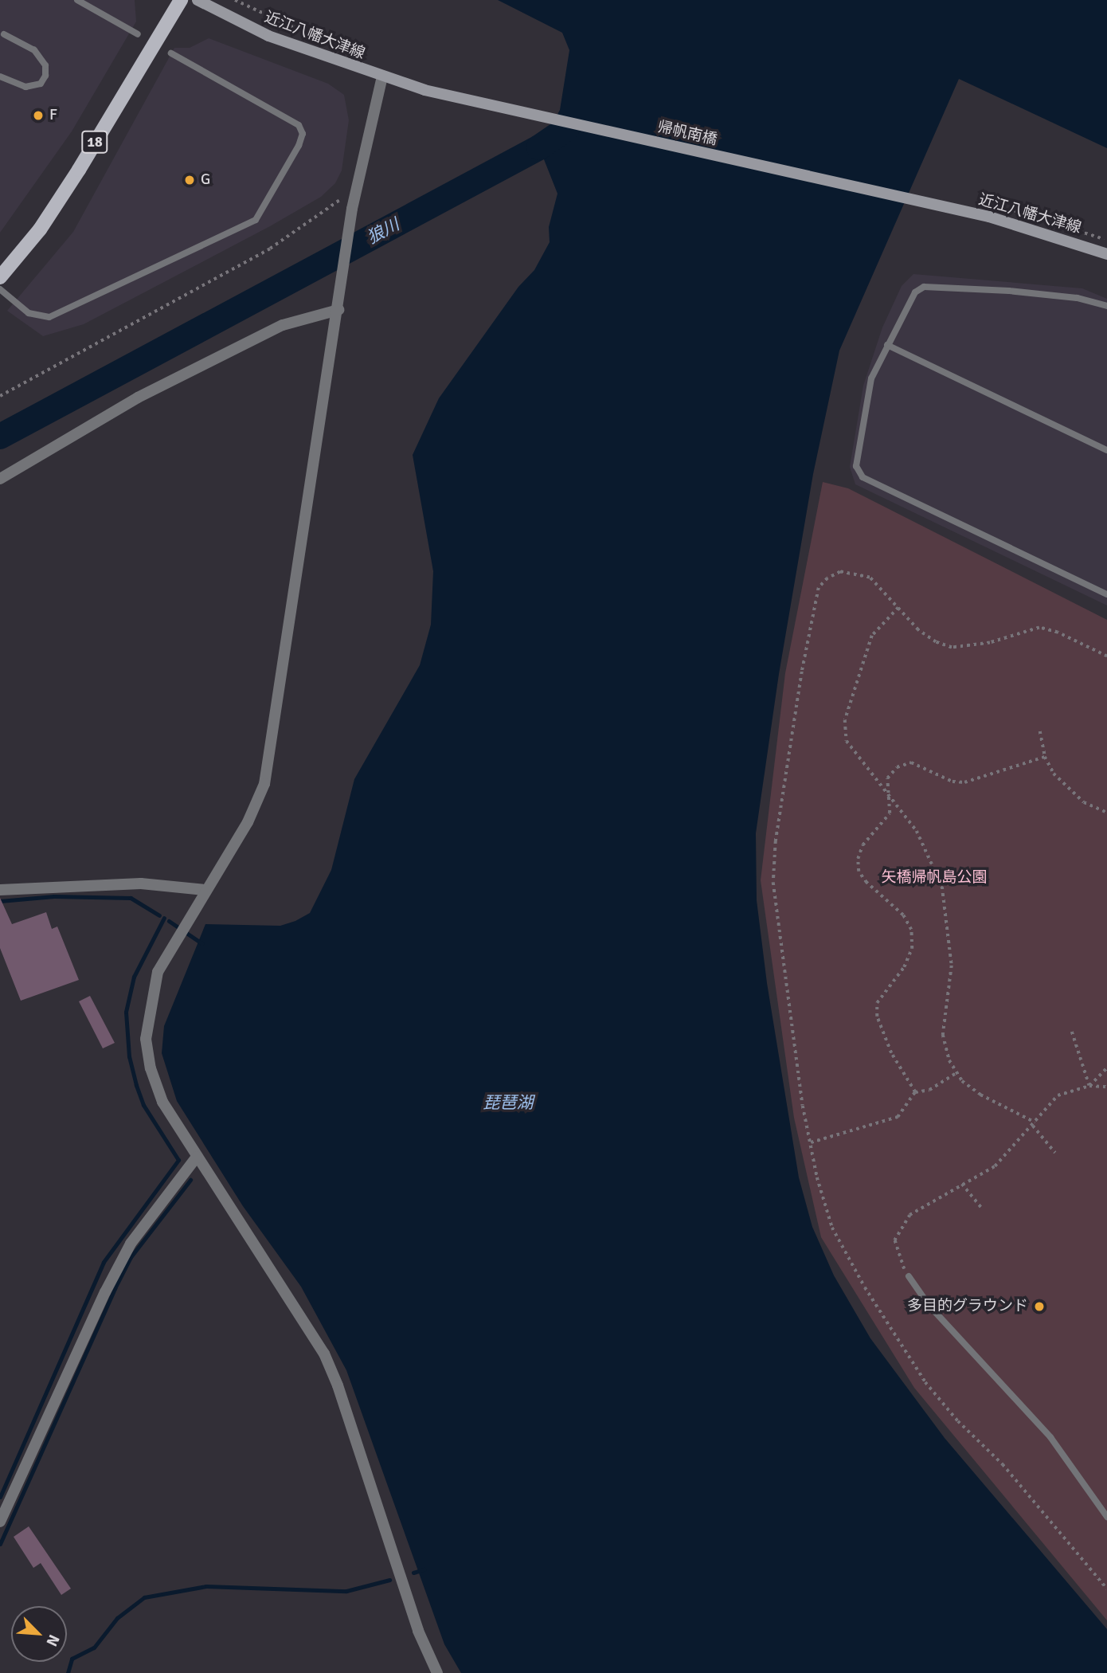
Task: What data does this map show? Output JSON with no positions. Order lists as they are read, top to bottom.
{
  "streets": {
    "main road": ["近江八幡大津線", "帰帆南橋", "18"]
  },
  "crossings": [
    ["近江八幡大津線", "帰帆南橋"]
  ],
  "water": ["狼川", "琵琶湖"],
  "parks": ["矢橋帰帆島公園"],
  "places": ["F", "G", "多目的グラウンド"],
  "north": "bottom right"
}
